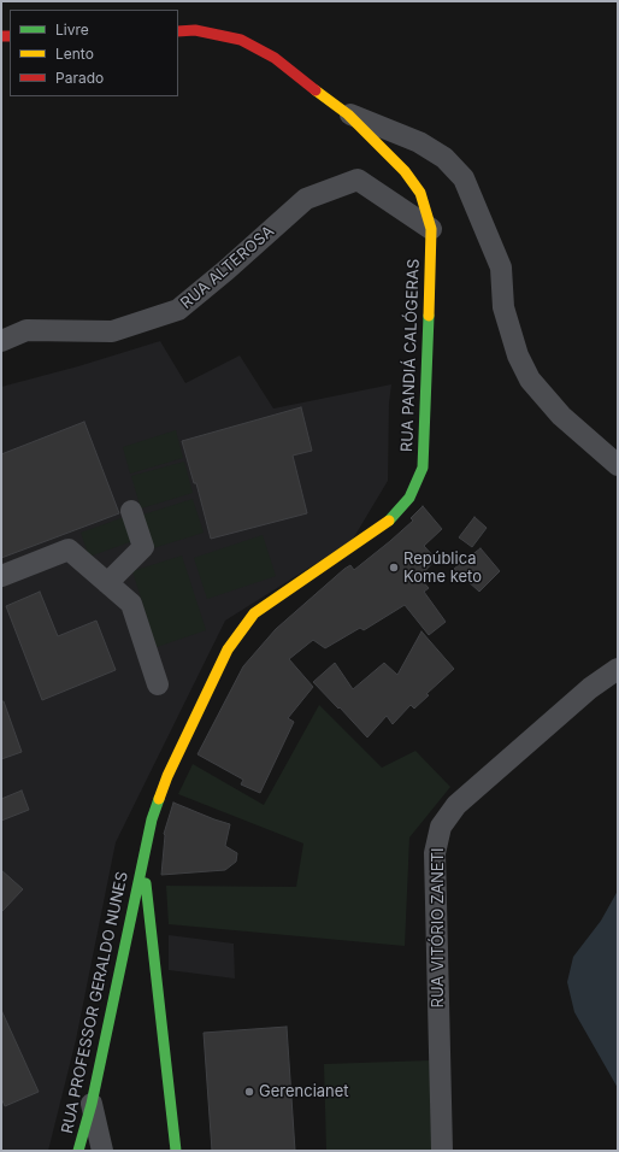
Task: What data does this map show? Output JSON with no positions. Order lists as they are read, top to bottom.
{
  "streets": {
    "street": [
      "RUA ALTEROSA",
      "RUA PANDIÁ CALÓGERAS",
      "RUA VITÓRIO ZANETI",
      "RUA PROFESSOR GERALDO NUNES"
    ]
  },
  "crossings": [
    ["RUA ALTEROSA", "RUA PANDIÁ CALÓGERAS"],
    ["RUA PANDIÁ CALÓGERAS", "RUA PROFESSOR GERALDO NUNES"]
  ],
  "places": ["República Kome keto", "Gerencianet"],
  "legend": ["Livre", "Lento", "Parado"]
}
